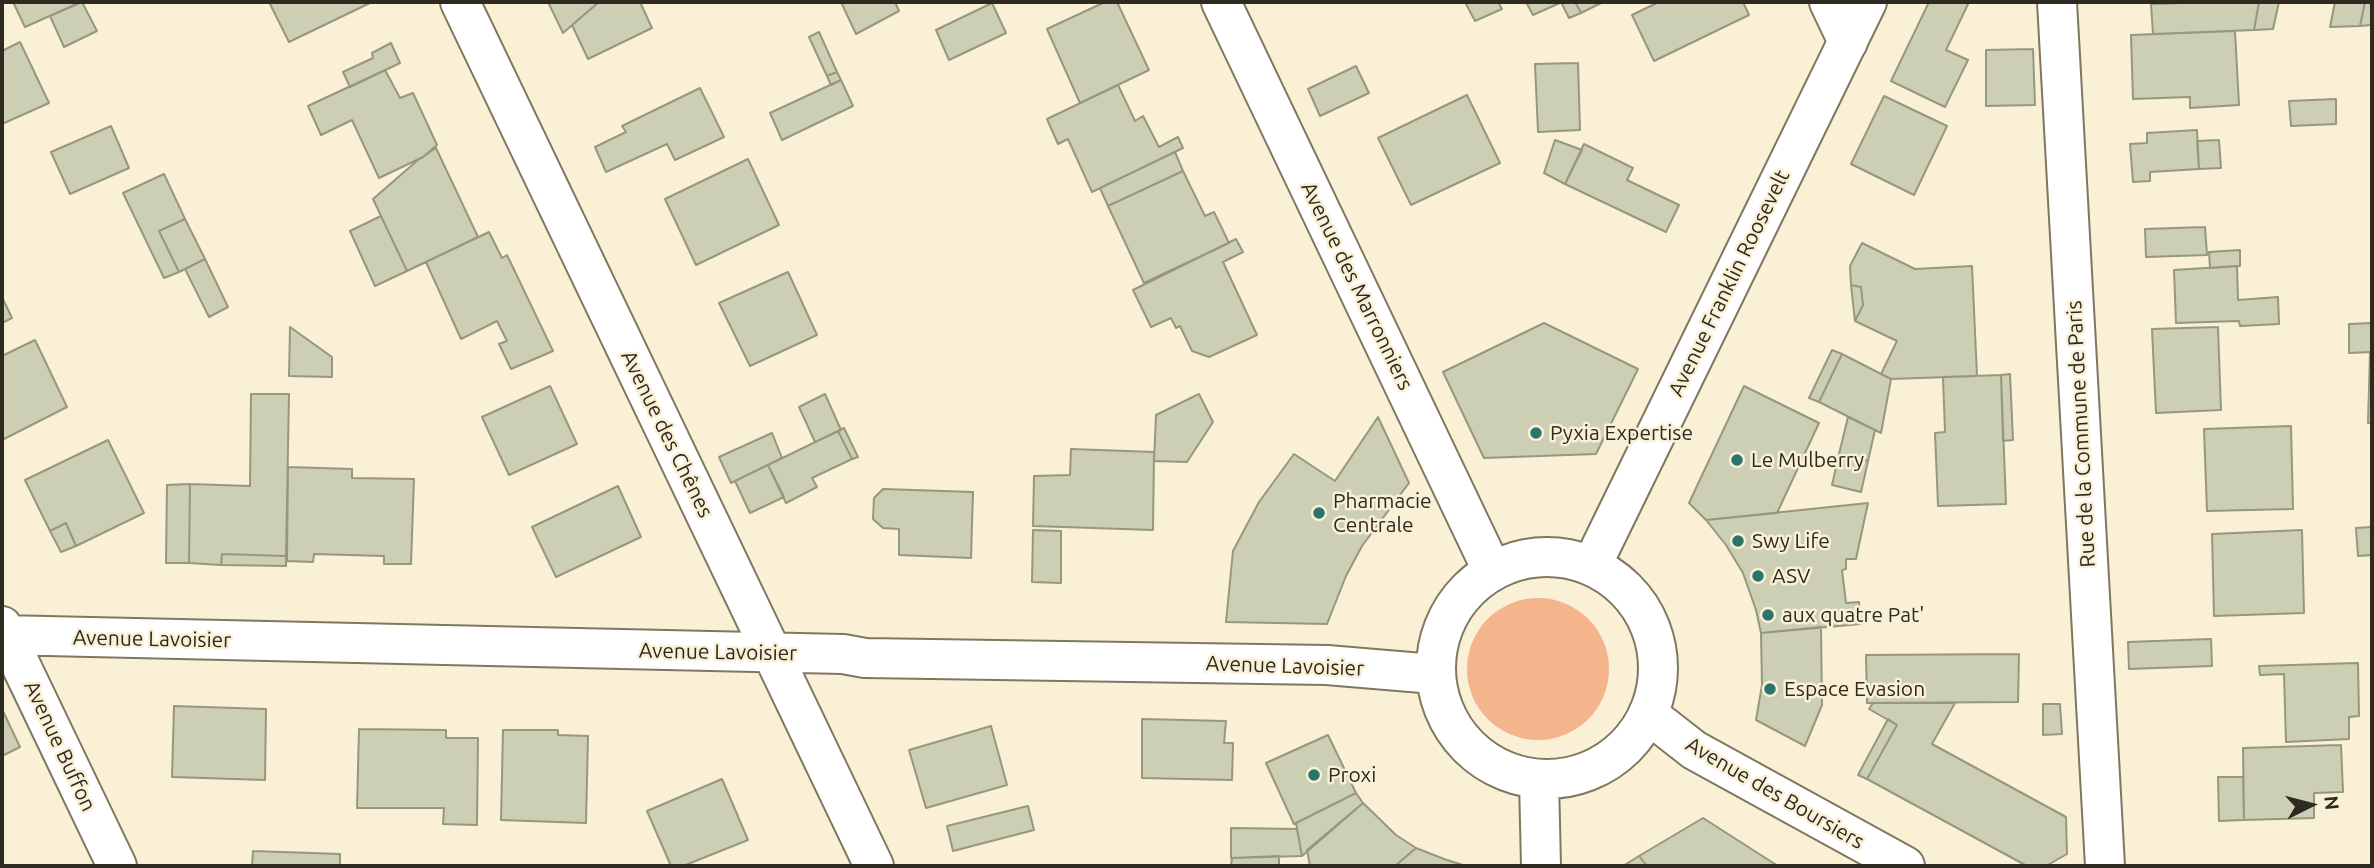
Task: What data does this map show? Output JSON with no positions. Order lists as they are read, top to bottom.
{
  "streets": {
    "street": [
      "Avenue Franklin Roosevelt",
      "Avenue des Marronniers",
      "Avenue des Chênes",
      "Rue de la Commune de Paris",
      "Avenue Lavoisier",
      "Avenue Buffon",
      "Avenue des Boursiers"
    ]
  },
  "crossings": [
    ["Avenue Franklin Roosevelt", "Avenue des Marronniers"],
    ["Avenue Franklin Roosevelt", "Avenue Lavoisier"],
    ["Avenue Franklin Roosevelt", "Avenue des Boursiers"],
    ["Avenue des Marronniers", "Avenue Lavoisier"],
    ["Avenue des Marronniers", "Avenue des Boursiers"],
    ["Avenue des Chênes", "Avenue Lavoisier"],
    ["Avenue Lavoisier", "Avenue Buffon"],
    ["Avenue Lavoisier", "Avenue des Boursiers"]
  ],
  "places": [
    "Pyxia Expertise",
    "Le Mulberry",
    "Pharmacie Centrale",
    "Swy Life",
    "ASV",
    "aux quatre Pat'",
    "Espace Evasion",
    "Proxi"
  ],
  "north": "right"
}
